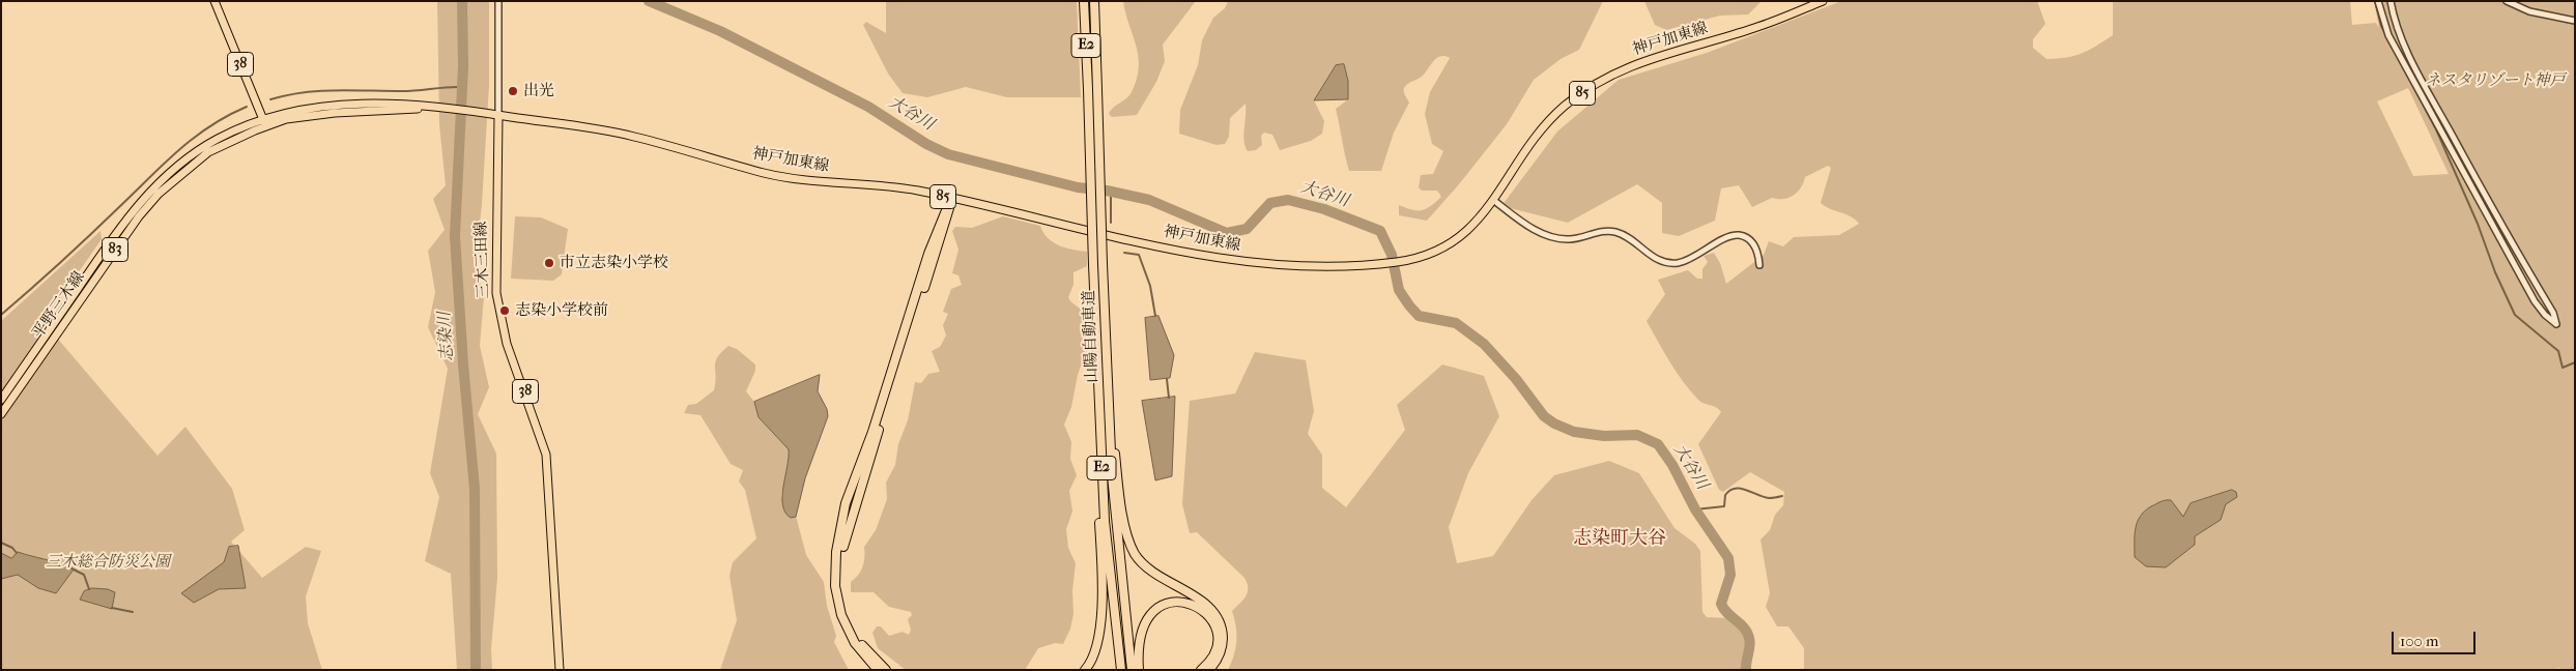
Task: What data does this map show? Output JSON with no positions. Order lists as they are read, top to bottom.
{
  "streets": {
    "highway": ["E2", "山陽自動車道"],
    "main road": [
      "神戸加東線",
      "38",
      "85",
      "83",
      "三木三田線",
      "平野三木線"
    ]
  },
  "crossings": [
    ["神戸加東線", "三木三田線"],
    ["38", "平野三木線"]
  ],
  "districts": ["志染町大谷"],
  "water": ["大谷川", "志染川"],
  "parks": ["ネスタリゾート神戸", "三木総合防災公園"],
  "places": ["出光", "市立志染小学校", "志染小学校前"],
  "scale_bar": "100 m"
}
